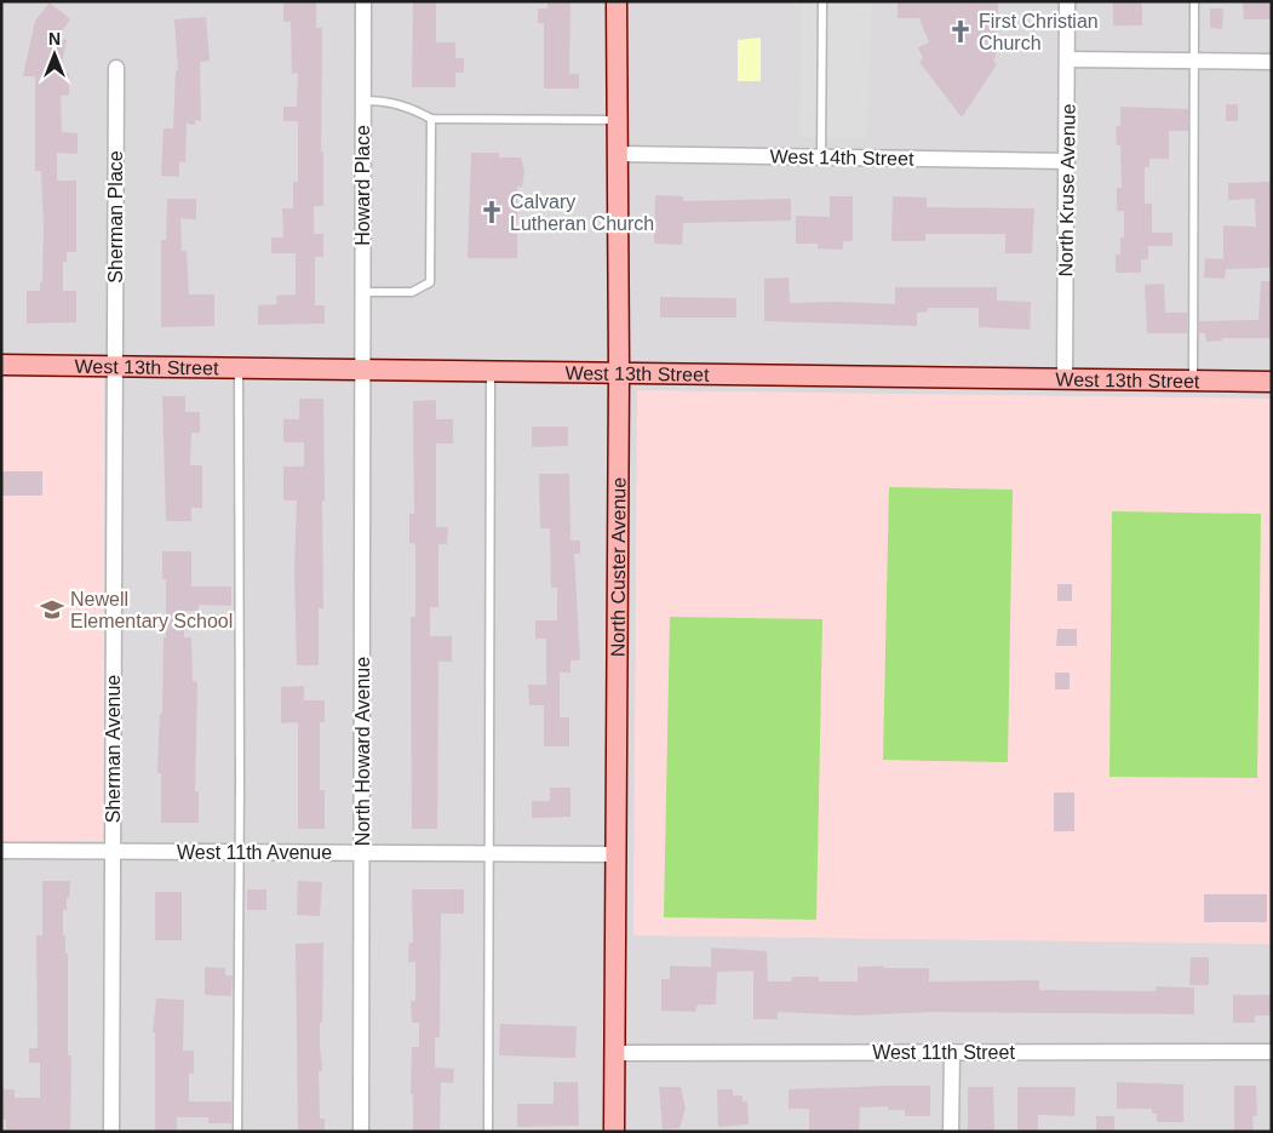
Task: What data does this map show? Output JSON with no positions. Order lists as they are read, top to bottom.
{
  "streets": {
    "main road": ["West 13th Street", "North Custer Avenue"],
    "street": [
      "West 14th Street",
      "Howard Place",
      "North Kruse Avenue",
      "Sherman Place",
      "Sherman Avenue",
      "North Howard Avenue",
      "West 11th Avenue",
      "West 11th Street"
    ]
  },
  "crossings": [
    ["West 14th Street", "North Kruse Avenue"],
    ["West 14th Street", "North Custer Avenue"],
    ["Howard Place", "West 13th Street"],
    ["Howard Place", "North Howard Avenue"],
    ["North Kruse Avenue", "West 13th Street"],
    ["Sherman Place", "West 13th Street"],
    ["Sherman Place", "Sherman Avenue"],
    ["West 13th Street", "North Custer Avenue"],
    ["West 13th Street", "Sherman Avenue"],
    ["West 13th Street", "North Howard Avenue"],
    ["North Custer Avenue", "West 11th Avenue"],
    ["North Custer Avenue", "West 11th Street"],
    ["Sherman Avenue", "West 11th Avenue"],
    ["North Howard Avenue", "West 11th Avenue"]
  ],
  "places": {
    "church": ["First Christian Church", "Calvary Lutheran Church"],
    "school or university": ["Newell Elementary School"]
  },
  "north": "top"
}
